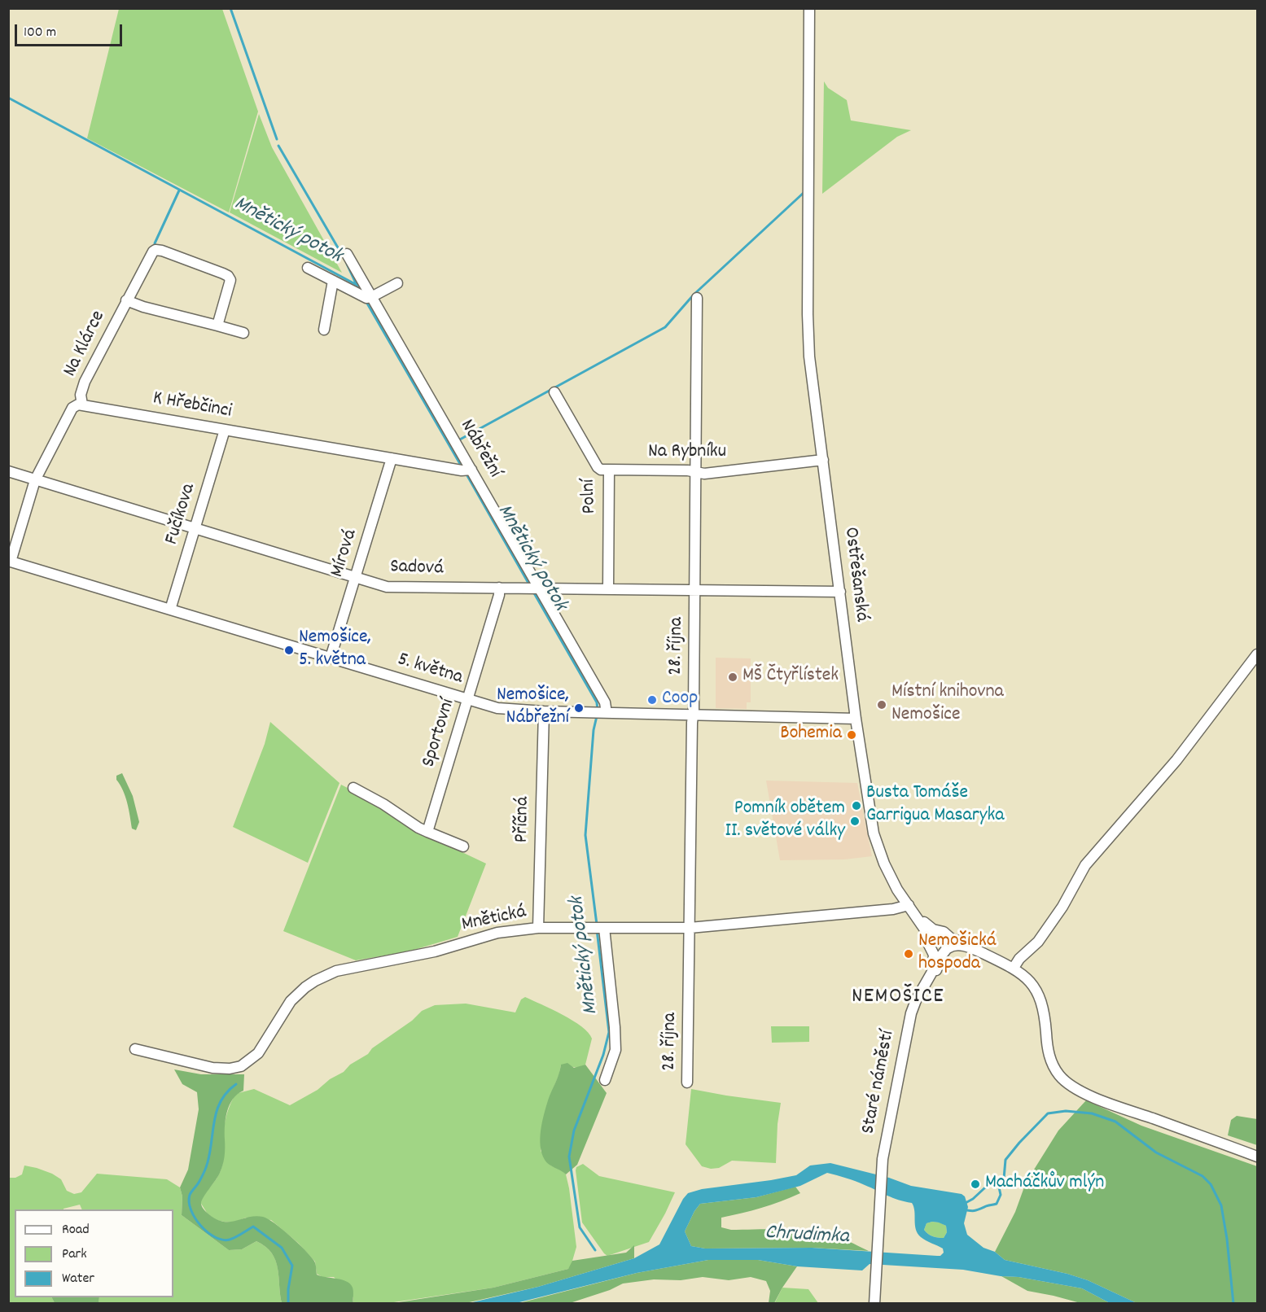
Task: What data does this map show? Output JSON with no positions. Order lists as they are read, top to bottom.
{
  "streets": {
    "street": [
      "Na Klárce",
      "K Hřebčinci",
      "Nábřežní",
      "Na Rybníku",
      "Polní",
      "Fučíkova",
      "Mírová",
      "Sadová",
      "Ostřešanská",
      "28. října",
      "5. května",
      "Sportovní",
      "Příčná",
      "Mnětická",
      "Staré náměstí"
    ]
  },
  "crossings": [
    ["Na Klárce", "K Hřebčinci"],
    ["K Hřebčinci", "Nábřežní"],
    ["K Hřebčinci", "Fučíkova"],
    ["K Hřebčinci", "Mírová"],
    ["Nábřežní", "Sadová"],
    ["Nábřežní", "5. května"],
    ["Na Rybníku", "Polní"],
    ["Na Rybníku", "Ostřešanská"],
    ["Na Rybníku", "28. října"],
    ["Polní", "Sadová"],
    ["Fučíkova", "Sadová"],
    ["Fučíkova", "5. května"],
    ["Mírová", "Sadová"],
    ["Mírová", "5. května"],
    ["Sadová", "Ostřešanská"],
    ["Sadová", "28. října"],
    ["Sadová", "Sportovní"],
    ["Ostřešanská", "5. května"],
    ["Ostřešanská", "Mnětická"],
    ["Ostřešanská", "Staré náměstí"],
    ["28. října", "5. května"],
    ["28. října", "Mnětická"],
    ["5. května", "Sportovní"],
    ["5. května", "Příčná"],
    ["Příčná", "Mnětická"],
    ["Mnětická", "Staré náměstí"]
  ],
  "districts": ["NEMOŠICE"],
  "water": ["Mnětický potok", "Chrudimka"],
  "places": [
    "Nemošice, 5. května",
    "MŠ Čtyřlístek",
    "Coop",
    "Místní knihovna Nemošice",
    "Nemošice, Nábřežní",
    "Bohemia",
    "Busta Tomáše Garrigua Masaryka",
    "Pomník obětem II. světové války",
    "Nemošická hospoda",
    "Macháčkův mlýn"
  ],
  "legend": ["Road", "Park", "Water"],
  "scale_bar": "100 m"
}
